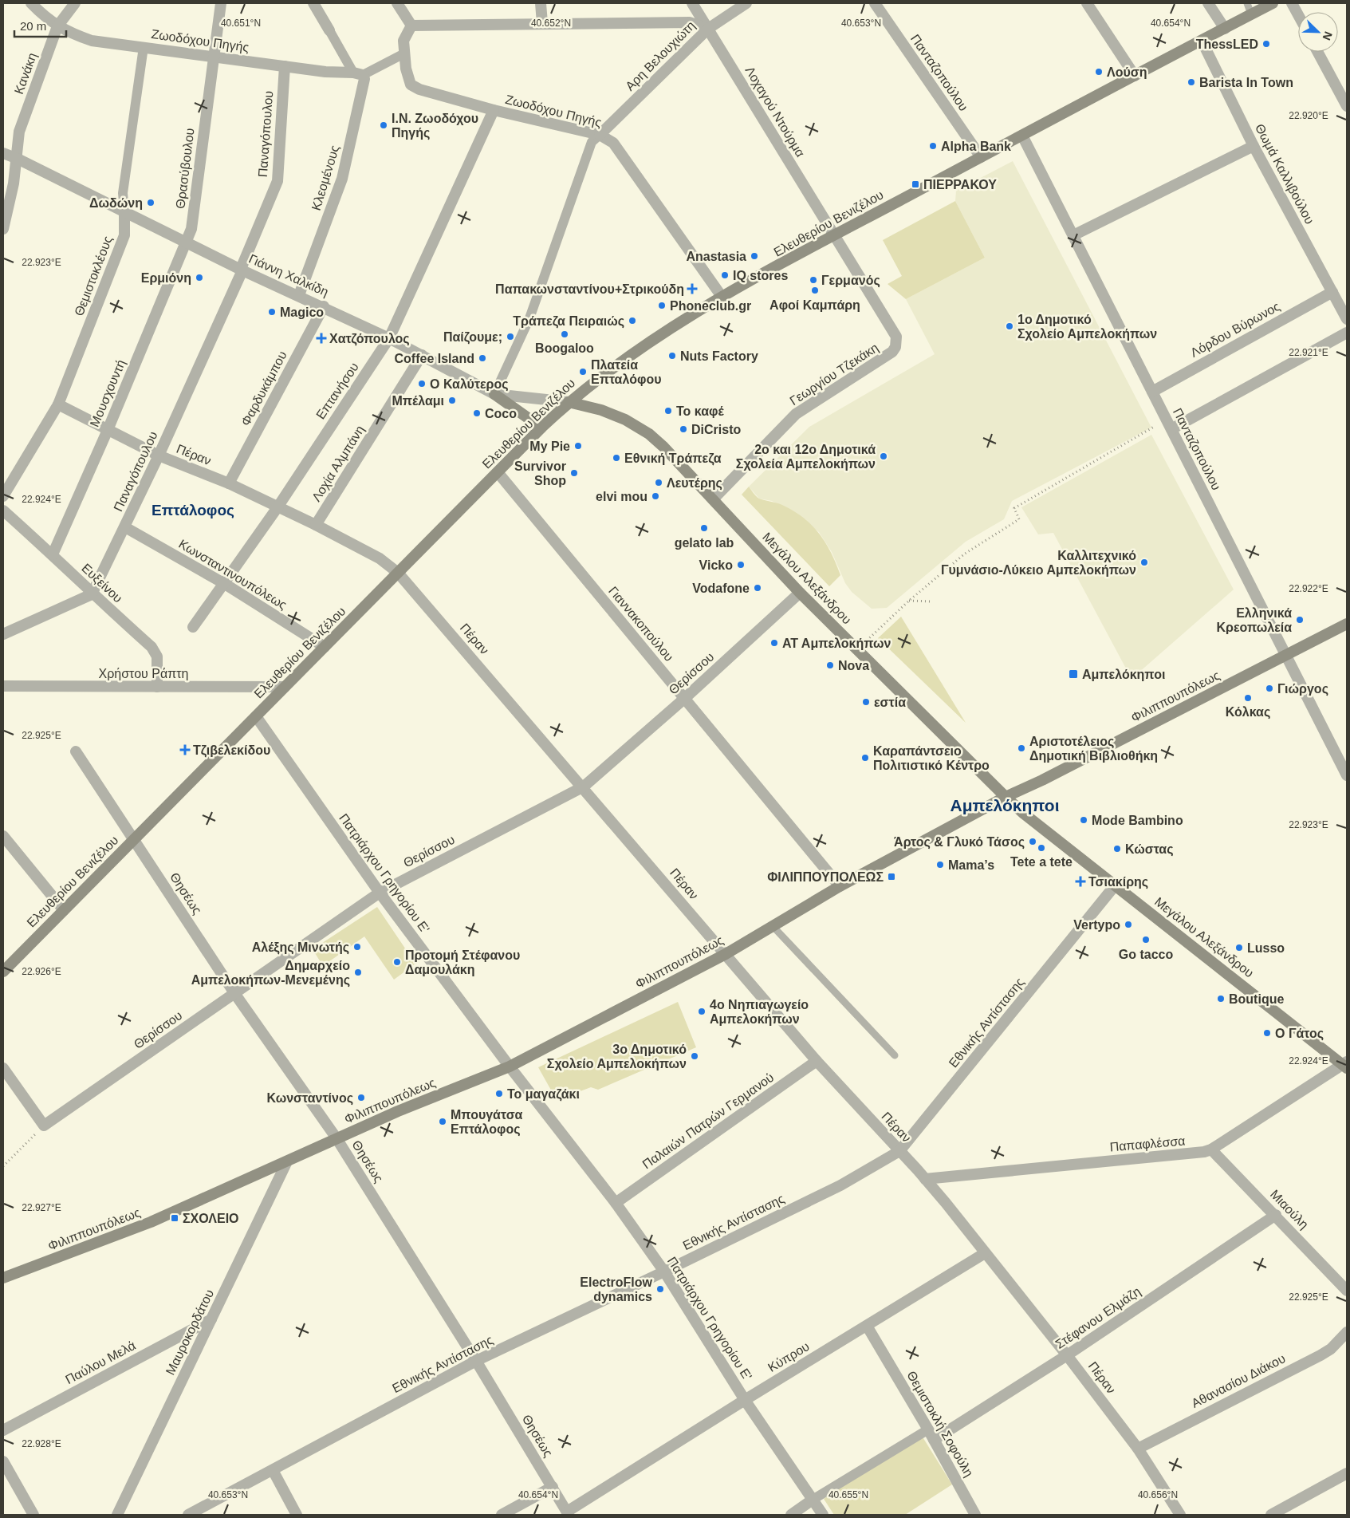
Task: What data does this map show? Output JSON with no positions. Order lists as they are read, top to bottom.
{
  "streets": {
    "main road": ["Ελευθερίου Βενιζέλου", "Μεγάλου Αλεξάνδρου", "Φιλιππουπόλεως"],
    "street": [
      "Ζωοδόχου Πηγής",
      "Αρη Βελουχιώτη",
      "Πανταζοπούλου",
      "Κανάκη",
      "Λοχαγού Ντούρμα",
      "Παναγόπουλου",
      "Θρασύβουλου",
      "Θωμά Καλλιβούλου",
      "Κλεομένους",
      "Γιάννη Χαλκίδη",
      "Θεμιστοκλέους",
      "Λόρδου Βύρωνος",
      "Γεωργίου Τζεκάκη",
      "Φαρδυκάμπου",
      "Επτανήσου",
      "Μουσχουντή",
      "Πέραν",
      "Λοχία Αλμπάνη",
      "Κωνσταντινουπόλεως",
      "Ευξείνου",
      "Γιαννακοπούλου",
      "Χρήστου Ράπτη",
      "Θερίσσου",
      "Πατριάρχου Γρηγορίου Ε'",
      "Θησέως",
      "Εθνικής Αντίστασης",
      "Παλαιών Πατρών Γερμανού",
      "Παπαφλέσσα",
      "Μιαούλη",
      "Στέφανου Ελμάζη",
      "Μαυροκορδάτου",
      "Κύπρου",
      "Παύλου Μελά",
      "Αθανασίου Διάκου",
      "Θεμιστοκλή Σοφούλη"
    ]
  },
  "crossings": [
    ["Ζωοδόχου Πηγής", "Αρη Βελουχιώτη"],
    ["Ζωοδόχου Πηγής", "Κανάκη"],
    ["Ζωοδόχου Πηγής", "Παναγόπουλου"],
    ["Ζωοδόχου Πηγής", "Θρασύβουλου"],
    ["Ζωοδόχου Πηγής", "Κλεομένους"],
    ["Ζωοδόχου Πηγής", "Ελευθερίου Βενιζέλου"],
    ["Ζωοδόχου Πηγής", "Θεμιστοκλέους"],
    ["Ζωοδόχου Πηγής", "Επτανήσου"],
    ["Αρη Βελουχιώτη", "Λοχαγού Ντούρμα"],
    ["Πανταζοπούλου", "Ελευθερίου Βενιζέλου"],
    ["Πανταζοπούλου", "Λόρδου Βύρωνος"],
    ["Πανταζοπούλου", "Φιλιππουπόλεως"],
    ["Κανάκη", "Γιάννη Χαλκίδη"],
    ["Λοχαγού Ντούρμα", "Ελευθερίου Βενιζέλου"],
    ["Λοχαγού Ντούρμα", "Γεωργίου Τζεκάκη"],
    ["Παναγόπουλου", "Γιάννη Χαλκίδη"],
    ["Παναγόπουλου", "Πέραν"],
    ["Παναγόπουλου", "Κωνσταντινουπόλεως"],
    ["Παναγόπουλου", "Ευξείνου"],
    ["Θρασύβουλου", "Γιάννη Χαλκίδη"],
    ["Θρασύβουλου", "Μουσχουντή"],
    ["Θωμά Καλλιβούλου", "Ελευθερίου Βενιζέλου"],
    ["Θωμά Καλλιβούλου", "Λόρδου Βύρωνος"],
    ["Κλεομένους", "Γιάννη Χαλκίδη"],
    ["Ελευθερίου Βενιζέλου", "Γιάννη Χαλκίδη"],
    ["Ελευθερίου Βενιζέλου", "Γεωργίου Τζεκάκη"],
    ["Ελευθερίου Βενιζέλου", "Πέραν"],
    ["Ελευθερίου Βενιζέλου", "Κωνσταντινουπόλεως"],
    ["Ελευθερίου Βενιζέλου", "Μεγάλου Αλεξάνδρου"],
    ["Ελευθερίου Βενιζέλου", "Γιαννακοπούλου"],
    ["Ελευθερίου Βενιζέλου", "Χρήστου Ράπτη"],
    ["Ελευθερίου Βενιζέλου", "Πατριάρχου Γρηγορίου Ε'"],
    ["Ελευθερίου Βενιζέλου", "Θησέως"],
    ["Γιάννη Χαλκίδη", "Θεμιστοκλέους"],
    ["Γιάννη Χαλκίδη", "Φαρδυκάμπου"],
    ["Γιάννη Χαλκίδη", "Επτανήσου"],
    ["Γιάννη Χαλκίδη", "Μουσχουντή"],
    ["Γιάννη Χαλκίδη", "Λοχία Αλμπάνη"],
    ["Γιάννη Χαλκίδη", "Μεγάλου Αλεξάνδρου"],
    ["Θεμιστοκλέους", "Πέραν"],
    ["Γεωργίου Τζεκάκη", "Μεγάλου Αλεξάνδρου"],
    ["Φαρδυκάμπου", "Πέραν"],
    ["Επτανήσου", "Πέραν"],
    ["Επτανήσου", "Κωνσταντινουπόλεως"],
    ["Μουσχουντή", "Πέραν"],
    ["Μουσχουντή", "Ευξείνου"],
    ["Πέραν", "Λοχία Αλμπάνη"],
    ["Πέραν", "Θερίσσου"],
    ["Πέραν", "Φιλιππουπόλεως"],
    ["Πέραν", "Εθνικής Αντίστασης"],
    ["Πέραν", "Παλαιών Πατρών Γερμανού"],
    ["Πέραν", "Παπαφλέσσα"],
    ["Πέραν", "Στέφανου Ελμάζη"],
    ["Πέραν", "Κύπρου"],
    ["Πέραν", "Αθανασίου Διάκου"],
    ["Μεγάλου Αλεξάνδρου", "Θερίσσου"],
    ["Μεγάλου Αλεξάνδρου", "Φιλιππουπόλεως"],
    ["Μεγάλου Αλεξάνδρου", "Εθνικής Αντίστασης"],
    ["Μεγάλου Αλεξάνδρου", "Παπαφλέσσα"],
    ["Ευξείνου", "Χρήστου Ράπτη"],
    ["Γιαννακοπούλου", "Θερίσσου"],
    ["Γιαννακοπούλου", "Φιλιππουπόλεως"],
    ["Θερίσσου", "Πατριάρχου Γρηγορίου Ε'"],
    ["Θερίσσου", "Θησέως"],
    ["Φιλιππουπόλεως", "Πατριάρχου Γρηγορίου Ε'"],
    ["Φιλιππουπόλεως", "Θησέως"],
    ["Φιλιππουπόλεως", "Μαυροκορδάτου"],
    ["Πατριάρχου Γρηγορίου Ε'", "Εθνικής Αντίστασης"],
    ["Πατριάρχου Γρηγορίου Ε'", "Παλαιών Πατρών Γερμανού"],
    ["Πατριάρχου Γρηγορίου Ε'", "Κύπρου"],
    ["Θησέως", "Εθνικής Αντίστασης"],
    ["Θησέως", "Κύπρου"],
    ["Παπαφλέσσα", "Μιαούλη"],
    ["Μιαούλη", "Στέφανου Ελμάζη"],
    ["Στέφανου Ελμάζη", "Θεμιστοκλή Σοφούλη"],
    ["Μαυροκορδάτου", "Παύλου Μελά"],
    ["Κύπρου", "Θεμιστοκλή Σοφούλη"]
  ],
  "districts": ["Επτάλοφος", "Αμπελόκηποι"],
  "places": {
    "other": [
      "ThessLED",
      "Λούση",
      "Barista In Town",
      "Ι.Ν. Ζωοδόχου Πηγής",
      "Alpha Bank",
      "Δωδώνη",
      "Anastasia",
      "IQ stores",
      "Ερμιόνη",
      "Γερμανός",
      "Αφοί Καμπάρη",
      "Phoneclub.gr",
      "Magico",
      "Τράπεζα Πειραιώς",
      "1ο Δημοτικό Σχολείο Αμπελοκήπων",
      "Boogaloo",
      "Παίζουμε;",
      "Nuts Factory",
      "Coffee Island",
      "Πλατεία Επταλόφου",
      "Ο Καλύτερος",
      "Μπέλαμι",
      "Το καφέ",
      "Coco",
      "DiCristo",
      "My Pie",
      "2ο και 12ο Δημοτικά Σχολεία Αμπελοκήπων",
      "Εθνική Τράπεζα",
      "Survivor Shop",
      "Λευτέρης",
      "elvi mou",
      "gelato lab",
      "Καλλιτεχνικό Γυμνάσιο-Λύκειο Αμπελοκήπων",
      "Vicko",
      "Vodafone",
      "Ελληνικά Κρεοπωλεία",
      "ΑΤ Αμπελοκήπων",
      "Nova",
      "Γιώργος",
      "Κόλκας",
      "εστία",
      "Αριστοτέλειος Δημοτική Βιβλιοθήκη",
      "Καραπάντσειο Πολιτιστικό Κέντρο",
      "Mode Bambino",
      "Άρτος & Γλυκό Τάσος",
      "Tete a tete",
      "Κώστας",
      "Mama’s",
      "Vertypo",
      "Go tacco",
      "Αλέξης Μινωτής",
      "Lusso",
      "Προτομή Στέφανου Δαμουλάκη",
      "Δημαρχείο Αμπελοκήπων-Μενεμένης",
      "Boutique",
      "4ο Νηπιαγωγείο Αμπελοκήπων",
      "Ο Γάτος",
      "3ο Δημοτικό Σχολείο Αμπελοκήπων",
      "Το μαγαζάκι",
      "Κωνσταντίνος",
      "Μπουγάτσα Επτάλοφος",
      "ElectroFlow dynamics"
    ],
    "transit": [
      "ΠΙΕΡΡΑΚΟΥ",
      "Αμπελόκηποι",
      "ΦΙΛΙΠΠΟΥΠΟΛΕΩΣ",
      "ΣΧΟΛΕΙΟ"
    ],
    "health": [
      "Παπακωνσταντίνου+Στρικούδη",
      "Χατζόπουλος",
      "Τζιβελεκίδου",
      "Τσιακίρης"
    ]
  },
  "scale_bar": "20 m",
  "north": "bottom right",
  "coordinates": [
    "40.651°N",
    "40.652°N",
    "40.653°N",
    "40.654°N",
    "22.920°E",
    "22.923°E",
    "22.921°E",
    "22.924°E",
    "22.922°E",
    "22.925°E",
    "22.926°E",
    "22.927°E",
    "22.928°E",
    "40.655°N",
    "40.656°N"
  ]
}
